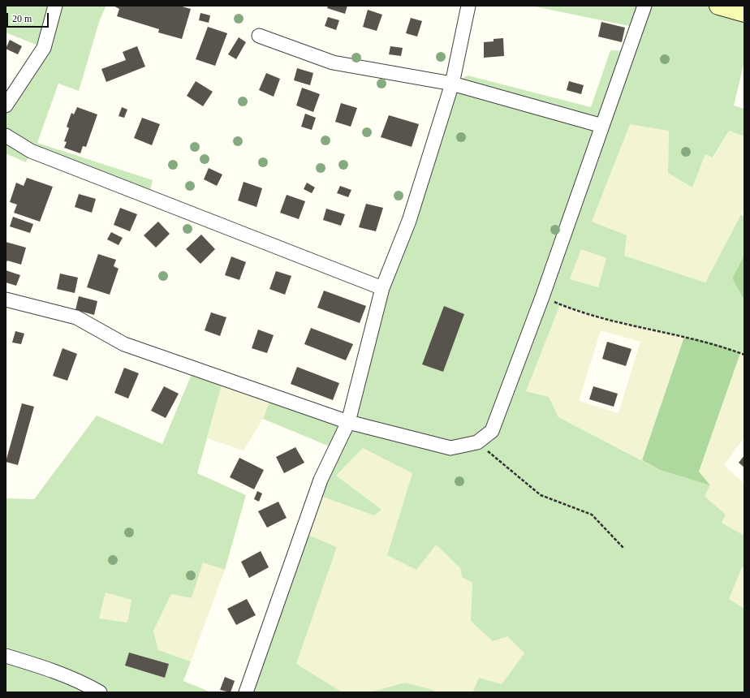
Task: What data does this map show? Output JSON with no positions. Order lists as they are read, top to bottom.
{
  "scale_bar": "20 m"
}
